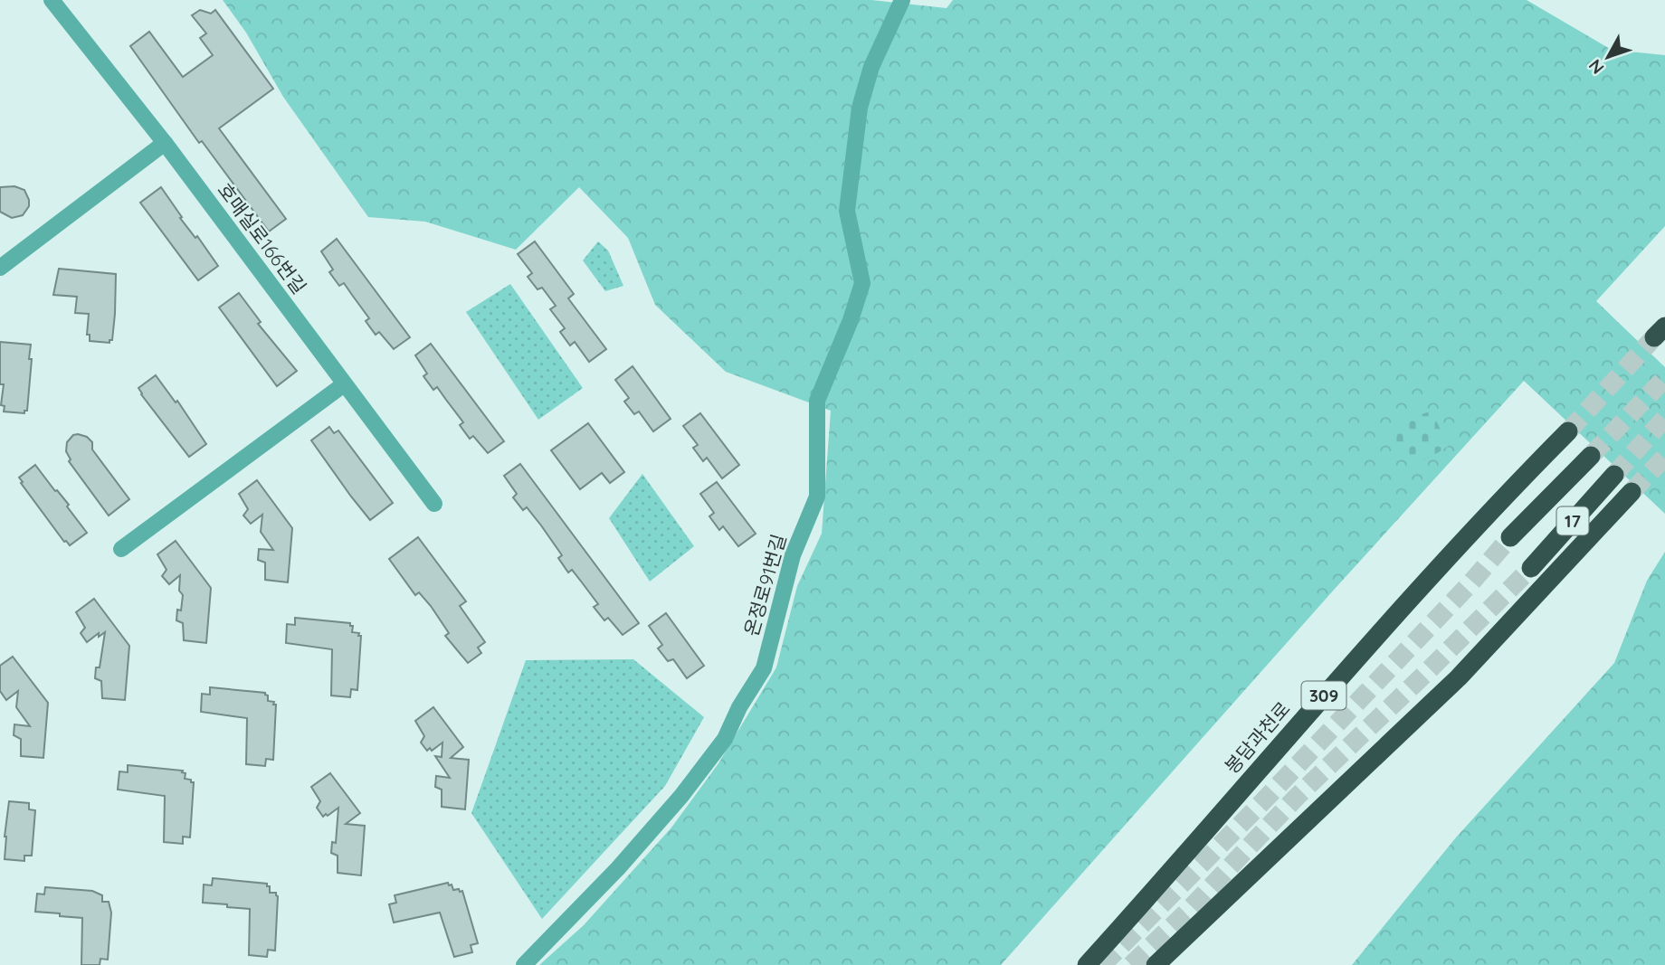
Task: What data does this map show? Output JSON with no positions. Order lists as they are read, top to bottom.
{
  "streets": {
    "highway": ["17", "309", "봉담과천로"],
    "street": ["호매실로166번길", "온정로91번길"]
  },
  "north": "bottom left"
}
